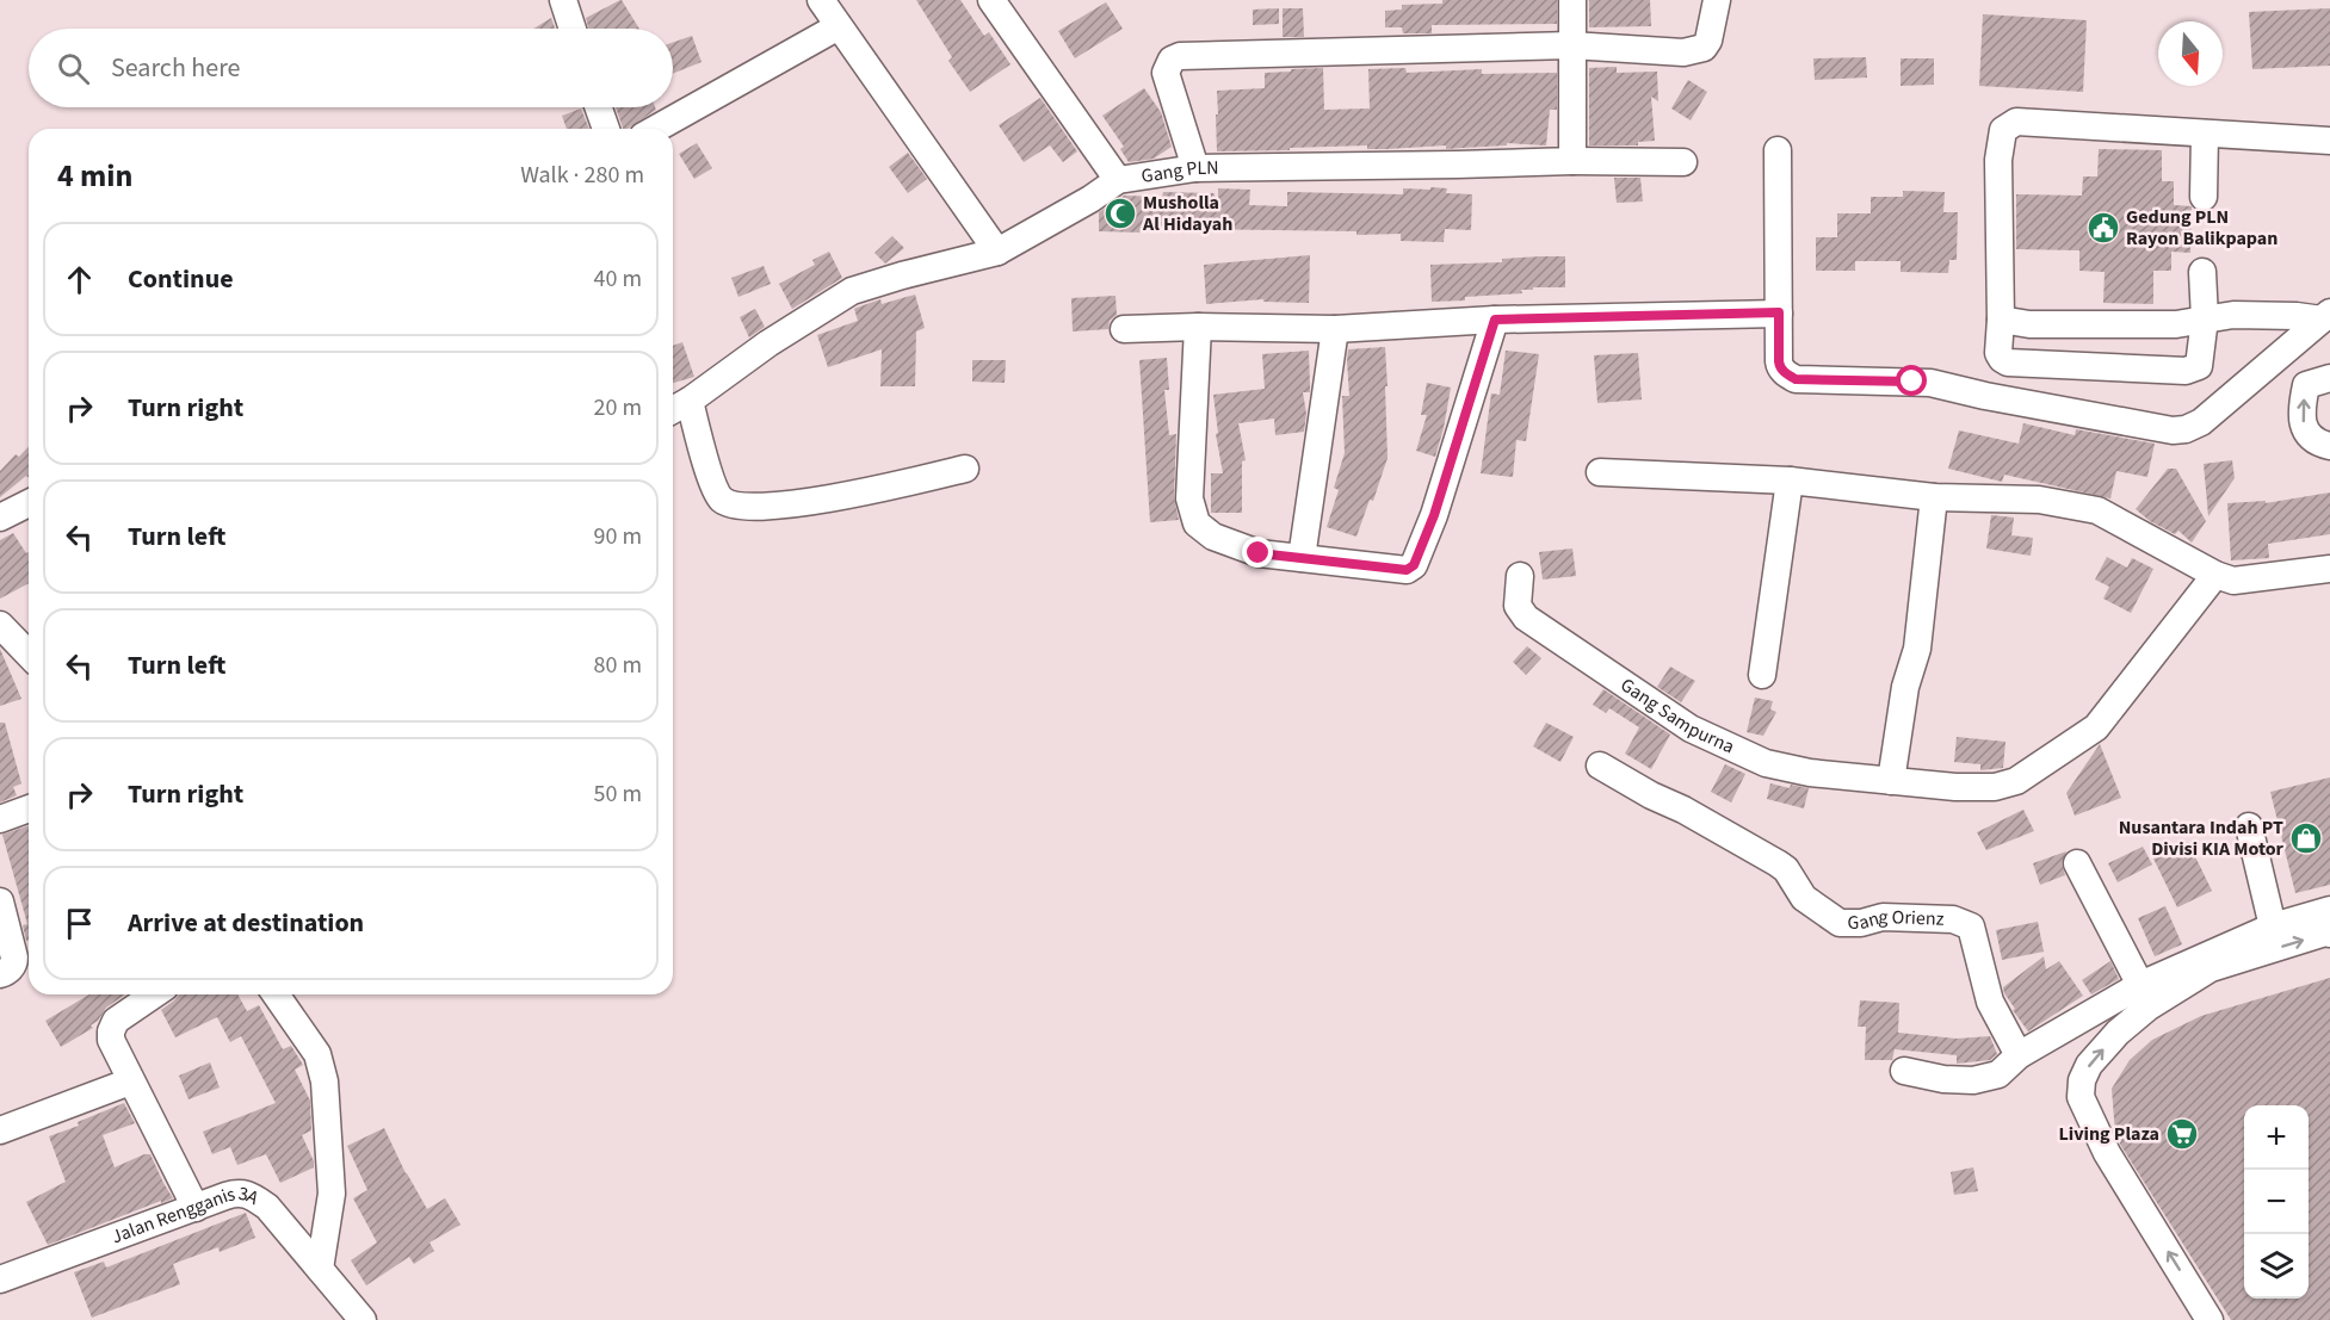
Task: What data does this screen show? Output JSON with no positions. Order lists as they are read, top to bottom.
{
  "streets": {
    "street": [
      "Gang PLN",
      "Gang Sampurna",
      "Gang Orienz",
      "Jalan Rengganis 3A"
    ]
  },
  "places": {
    "mosque": ["Musholla Al Hidayah"],
    "public building": ["Gedung PLN Rayon Balikpapan"],
    "shop": ["Nusantara Indah PT Divisi KIA Motor"],
    "supermarket": ["Living Plaza"]
  },
  "north": "bottom",
  "page": {
    "search": "Search here",
    "heading": ["4 min", "Walk · 280 m"],
    "list": [
      ["Continue", "40 m"],
      ["Turn right", "20 m"],
      ["Turn left", "90 m"],
      ["Turn left", "80 m"],
      ["Turn right", "50 m"],
      "Arrive at destination"
    ],
    "map_buttons": ["+", "−"]
  }
}
